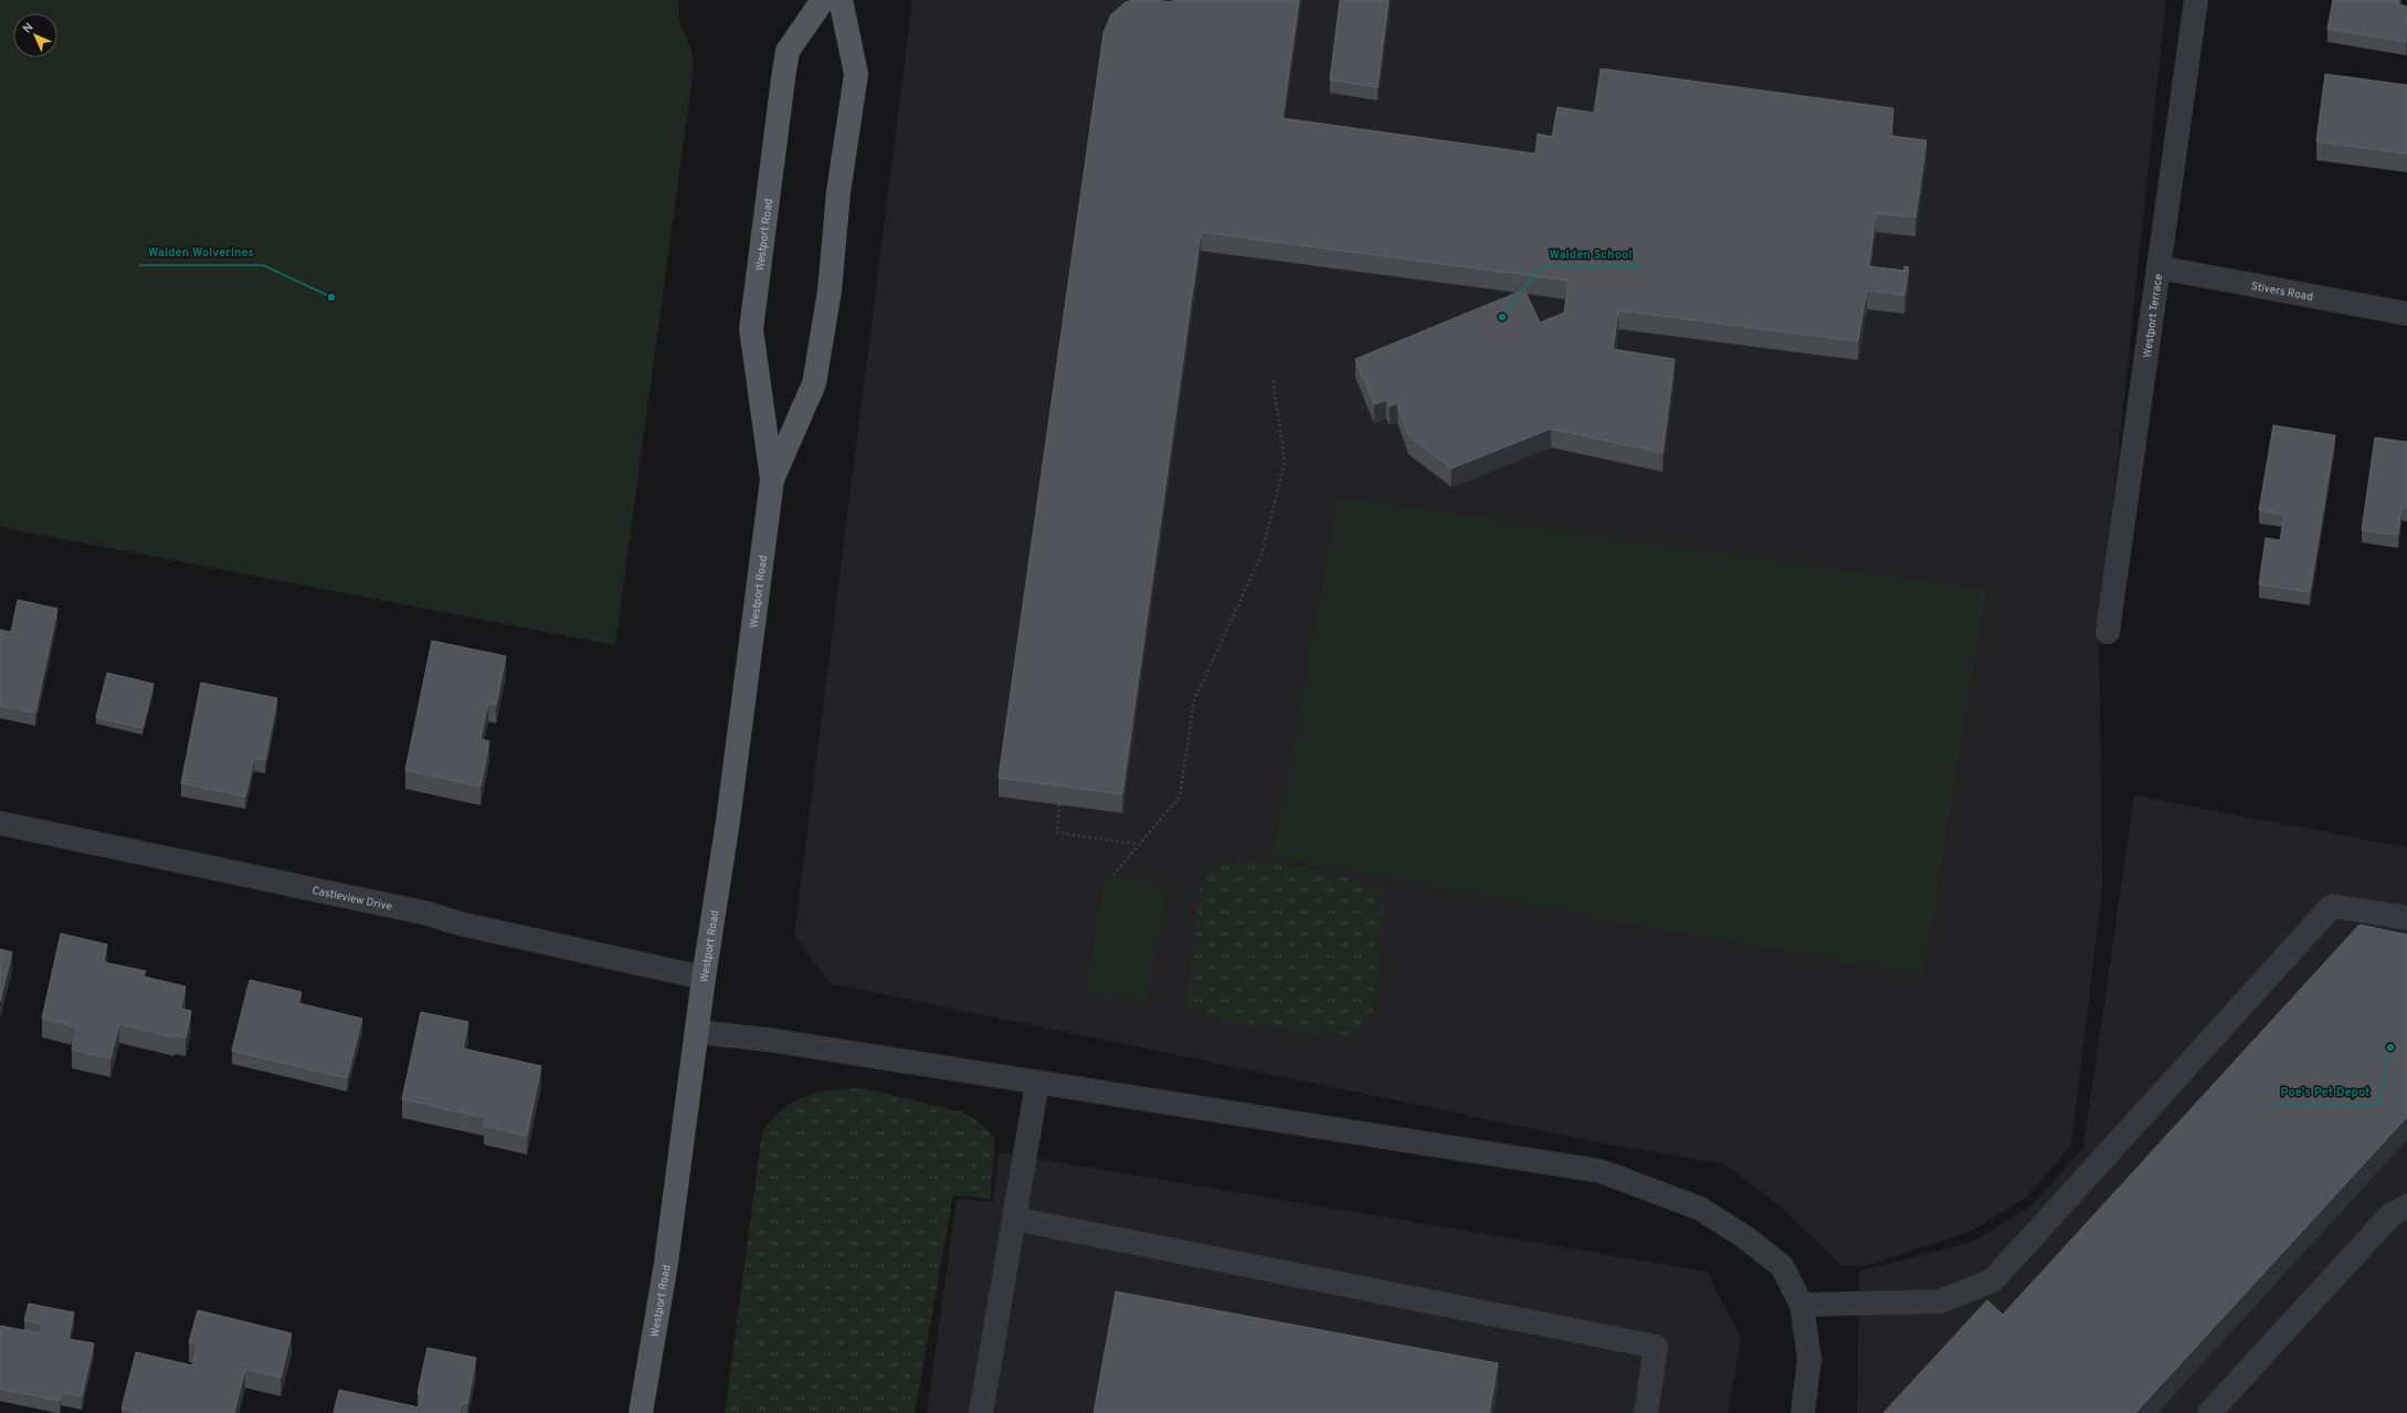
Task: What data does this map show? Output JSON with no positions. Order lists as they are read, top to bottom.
{
  "streets": {
    "main road": ["Westport Road"],
    "street": ["Stivers Road", "Westport Terrace", "Castleview Drive"]
  },
  "crossings": [
    ["Westport Road", "Castleview Drive"],
    ["Stivers Road", "Westport Terrace"]
  ],
  "places": ["Walden Wolverines", "Walden School", "Poe's Pet Depot"],
  "north": "top left"
}
